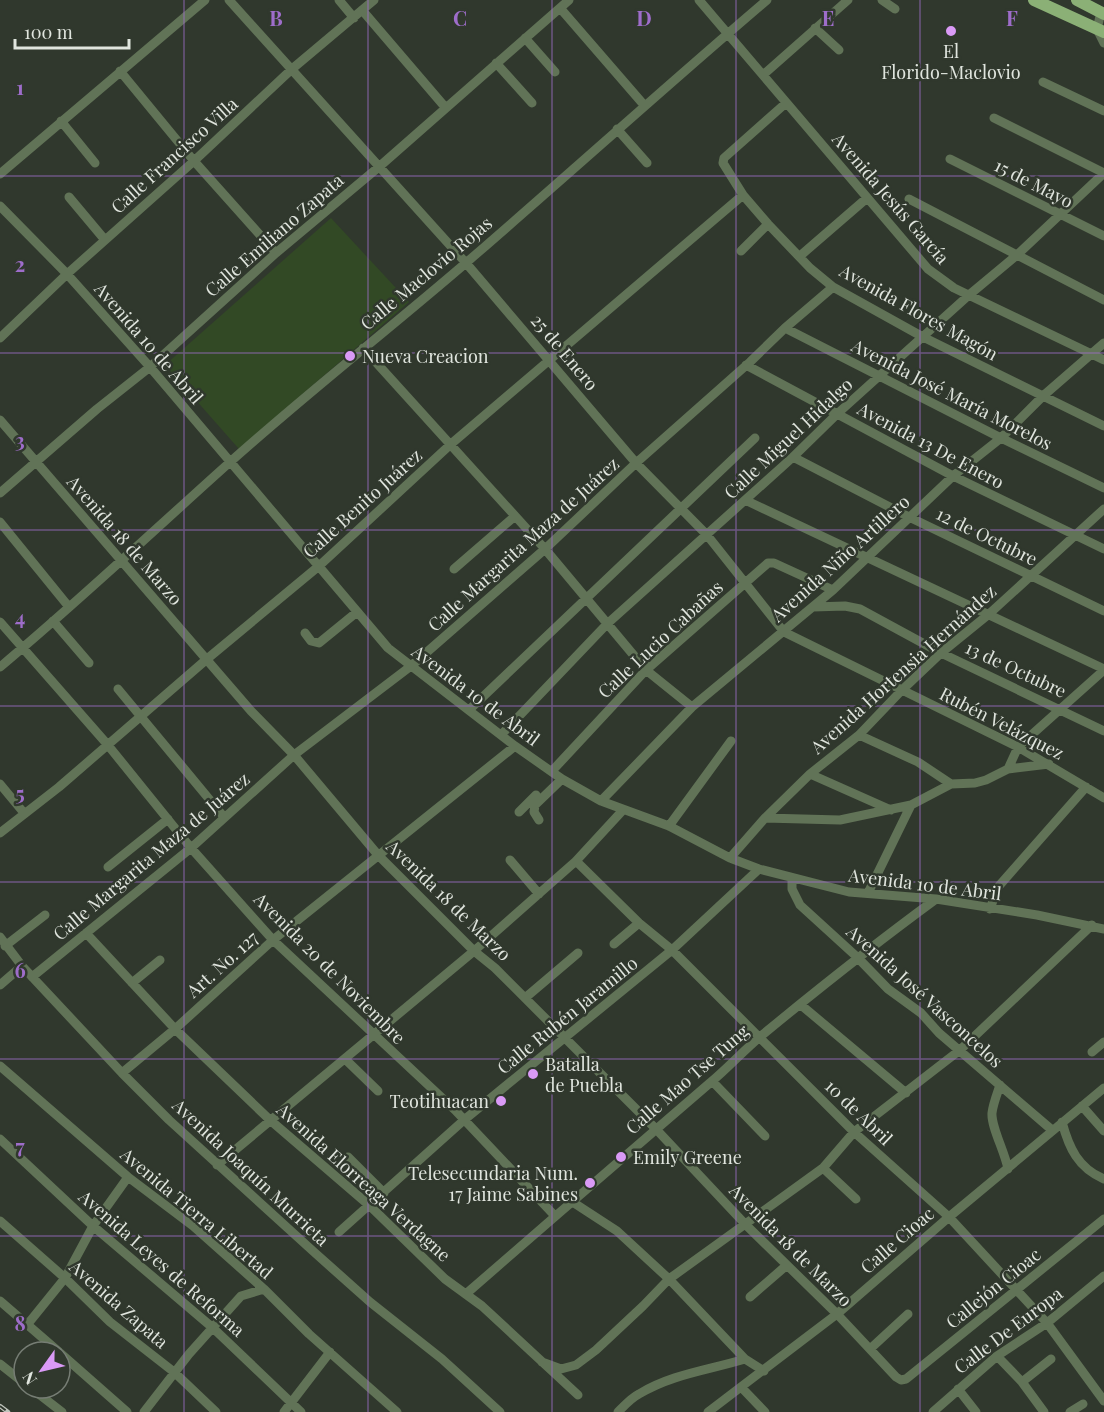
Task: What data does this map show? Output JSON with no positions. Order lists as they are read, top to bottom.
{
  "streets": {
    "street": [
      "Calle Francisco Villa",
      "15 de Mayo",
      "Avenida Jesús García",
      "Calle Emiliano Zapata",
      "Calle Maclovio Rojas",
      "Avenida Flores Magón",
      "Avenida 10 de Abril",
      "25 de Enero",
      "Avenida José María Morelos",
      "Calle Miguel Hidalgo",
      "Avenida 13 De Enero",
      "Calle Benito Juárez",
      "12 de Octubre",
      "Avenida 18 de Marzo",
      "Calle Margarita Maza de Juárez",
      "Avenida Niño Artillero",
      "Calle Lucio Cabañas",
      "Avenida Hortensia Hernández",
      "13 de Octubre",
      "Rubén Velázquez",
      "Art. No. 127",
      "Avenida 20 de Noviembre",
      "Avenida José Vasconcelos",
      "Calle Rubén Jaramillo",
      "Calle Mao Tse Tung",
      "10 de Abril",
      "Avenida Joaquín Murrieta",
      "Avenida Elorreaga Verdagne",
      "Avenida Tierra Libertad",
      "Calle Cioac",
      "Avenida Leyes de Reforma",
      "Callejón Cioac",
      "Avenida Zapata",
      "Calle De Europa"
    ]
  },
  "crossings": [
    ["Calle Francisco Villa", "Avenida 10 de Abril"],
    ["Calle Francisco Villa", "25 de Enero"],
    ["15 de Mayo", "Calle Miguel Hidalgo"],
    ["Avenida Jesús García", "Calle Maclovio Rojas"],
    ["Avenida Jesús García", "Avenida Flores Magón"],
    ["Avenida Jesús García", "Calle Miguel Hidalgo"],
    ["Avenida Jesús García", "Avenida Niño Artillero"],
    ["Calle Emiliano Zapata", "Avenida 10 de Abril"],
    ["Calle Emiliano Zapata", "25 de Enero"],
    ["Calle Emiliano Zapata", "Avenida 18 de Marzo"],
    ["Calle Maclovio Rojas", "Avenida 10 de Abril"],
    ["Calle Maclovio Rojas", "25 de Enero"],
    ["Calle Maclovio Rojas", "Avenida 18 de Marzo"],
    ["Calle Maclovio Rojas", "Avenida 20 de Noviembre"],
    ["Avenida Flores Magón", "Calle Miguel Hidalgo"],
    ["Avenida Flores Magón", "Calle Benito Juárez"],
    ["Avenida Flores Magón", "Calle Margarita Maza de Juárez"],
    ["Avenida Flores Magón", "Avenida Niño Artillero"],
    ["Avenida 10 de Abril", "Calle Miguel Hidalgo"],
    ["Avenida 10 de Abril", "Calle Benito Juárez"],
    ["Avenida 10 de Abril", "Calle Margarita Maza de Juárez"],
    ["Avenida 10 de Abril", "Avenida Niño Artillero"],
    ["Avenida 10 de Abril", "Calle Lucio Cabañas"],
    ["Avenida 10 de Abril", "Avenida Hortensia Hernández"],
    ["Avenida 10 de Abril", "Art. No. 127"],
    ["Avenida 10 de Abril", "Avenida José Vasconcelos"],
    ["Avenida 10 de Abril", "Calle Rubén Jaramillo"],
    ["Avenida 10 de Abril", "Calle Mao Tse Tung"],
    ["25 de Enero", "Calle Miguel Hidalgo"],
    ["25 de Enero", "Calle Benito Juárez"],
    ["25 de Enero", "Calle Margarita Maza de Juárez"],
    ["25 de Enero", "Avenida Niño Artillero"],
    ["25 de Enero", "Calle Lucio Cabañas"],
    ["25 de Enero", "Avenida Hortensia Hernández"],
    ["25 de Enero", "Rubén Velázquez"],
    ["Avenida José María Morelos", "Calle Miguel Hidalgo"],
    ["Avenida José María Morelos", "Calle Margarita Maza de Juárez"],
    ["Avenida José María Morelos", "Avenida Niño Artillero"],
    ["Calle Miguel Hidalgo", "Avenida 13 De Enero"],
    ["Calle Miguel Hidalgo", "12 de Octubre"],
    ["Avenida 13 De Enero", "Calle Margarita Maza de Juárez"],
    ["Avenida 13 De Enero", "Avenida Niño Artillero"],
    ["Avenida 13 De Enero", "Avenida Hortensia Hernández"],
    ["Calle Benito Juárez", "Avenida 18 de Marzo"],
    ["Calle Benito Juárez", "Avenida 20 de Noviembre"],
    ["12 de Octubre", "Avenida Niño Artillero"],
    ["12 de Octubre", "Avenida Hortensia Hernández"],
    ["Avenida 18 de Marzo", "Calle Margarita Maza de Juárez"],
    ["Avenida 18 de Marzo", "Art. No. 127"],
    ["Avenida 18 de Marzo", "Calle Rubén Jaramillo"],
    ["Avenida 18 de Marzo", "Calle Mao Tse Tung"],
    ["Avenida 18 de Marzo", "Calle Cioac"],
    ["Avenida 18 de Marzo", "Callejón Cioac"],
    ["Calle Margarita Maza de Juárez", "Avenida 20 de Noviembre"],
    ["Calle Margarita Maza de Juárez", "Avenida Joaquín Murrieta"],
    ["Calle Margarita Maza de Juárez", "Avenida Elorreaga Verdagne"],
    ["Avenida Niño Artillero", "Calle Lucio Cabañas"],
    ["Avenida Niño Artillero", "13 de Octubre"],
    ["Avenida Hortensia Hernández", "13 de Octubre"],
    ["Avenida Hortensia Hernández", "Rubén Velázquez"],
    ["Art. No. 127", "Avenida 20 de Noviembre"],
    ["Art. No. 127", "Avenida Joaquín Murrieta"],
    ["Art. No. 127", "Avenida Elorreaga Verdagne"],
    ["Avenida 20 de Noviembre", "Calle Rubén Jaramillo"],
    ["Avenida 20 de Noviembre", "Calle Mao Tse Tung"],
    ["Avenida José Vasconcelos", "Calle Mao Tse Tung"],
    ["Avenida José Vasconcelos", "Calle Cioac"],
    ["Calle Rubén Jaramillo", "10 de Abril"],
    ["Calle Rubén Jaramillo", "Avenida Elorreaga Verdagne"],
    ["Calle Mao Tse Tung", "10 de Abril"],
    ["Calle Mao Tse Tung", "Avenida Elorreaga Verdagne"],
    ["10 de Abril", "Calle Cioac"],
    ["10 de Abril", "Callejón Cioac"],
    ["10 de Abril", "Calle De Europa"]
  ],
  "places": [
    "El Florido-Maclovio",
    "Nueva Creacion",
    "Batalla de Puebla",
    "Teotihuacan",
    "Emily Greene",
    "Telesecundaria Num. 17 Jaime Sabines"
  ],
  "scale_bar": "100 m",
  "north": "bottom left",
  "grid": {
    "columns": [
      "B",
      "C",
      "D",
      "E",
      "F"
    ],
    "rows": [
      "1",
      "2",
      "3",
      "4",
      "5",
      "6",
      "7",
      "8"
    ]
  }
}
